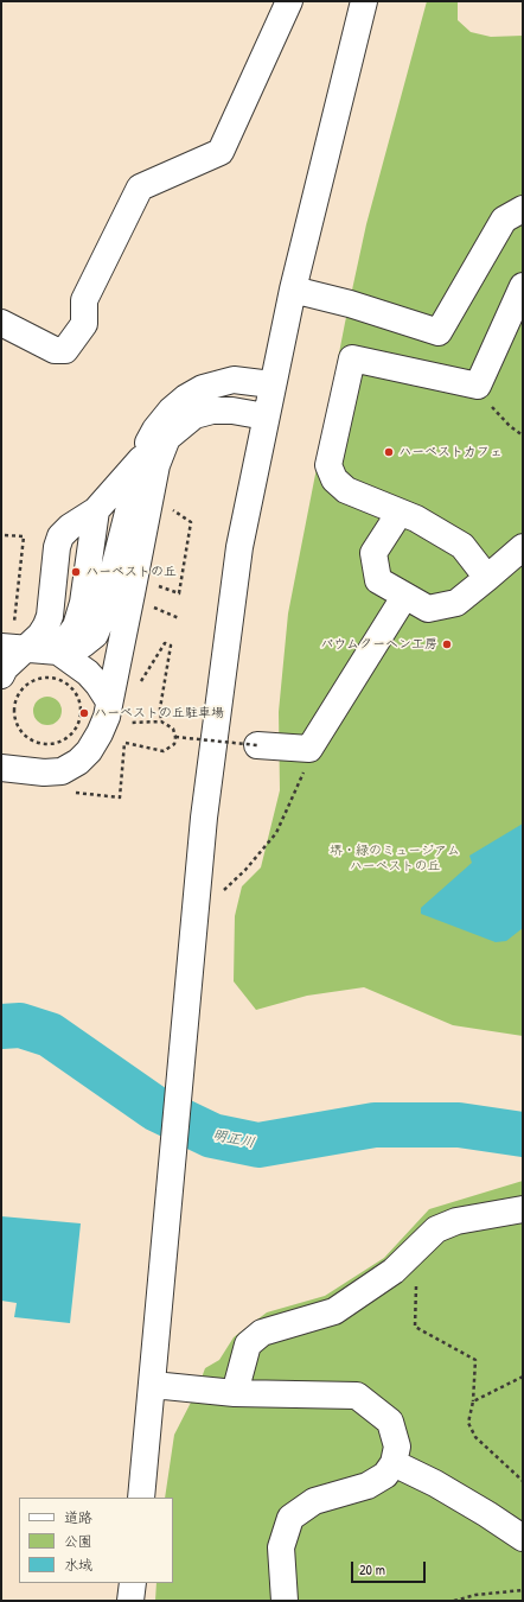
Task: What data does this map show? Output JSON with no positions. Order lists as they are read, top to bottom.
{
  "water": ["明正川"],
  "parks": ["堺・緑のミュージアム ハーベストの丘"],
  "places": [
    "ハーベストカフェ",
    "ハーベストの丘",
    "バウムクーヘン工房",
    "ハーベストの丘駐車場"
  ],
  "legend": ["道路", "公園", "水域"],
  "scale_bar": "20 m"
}
